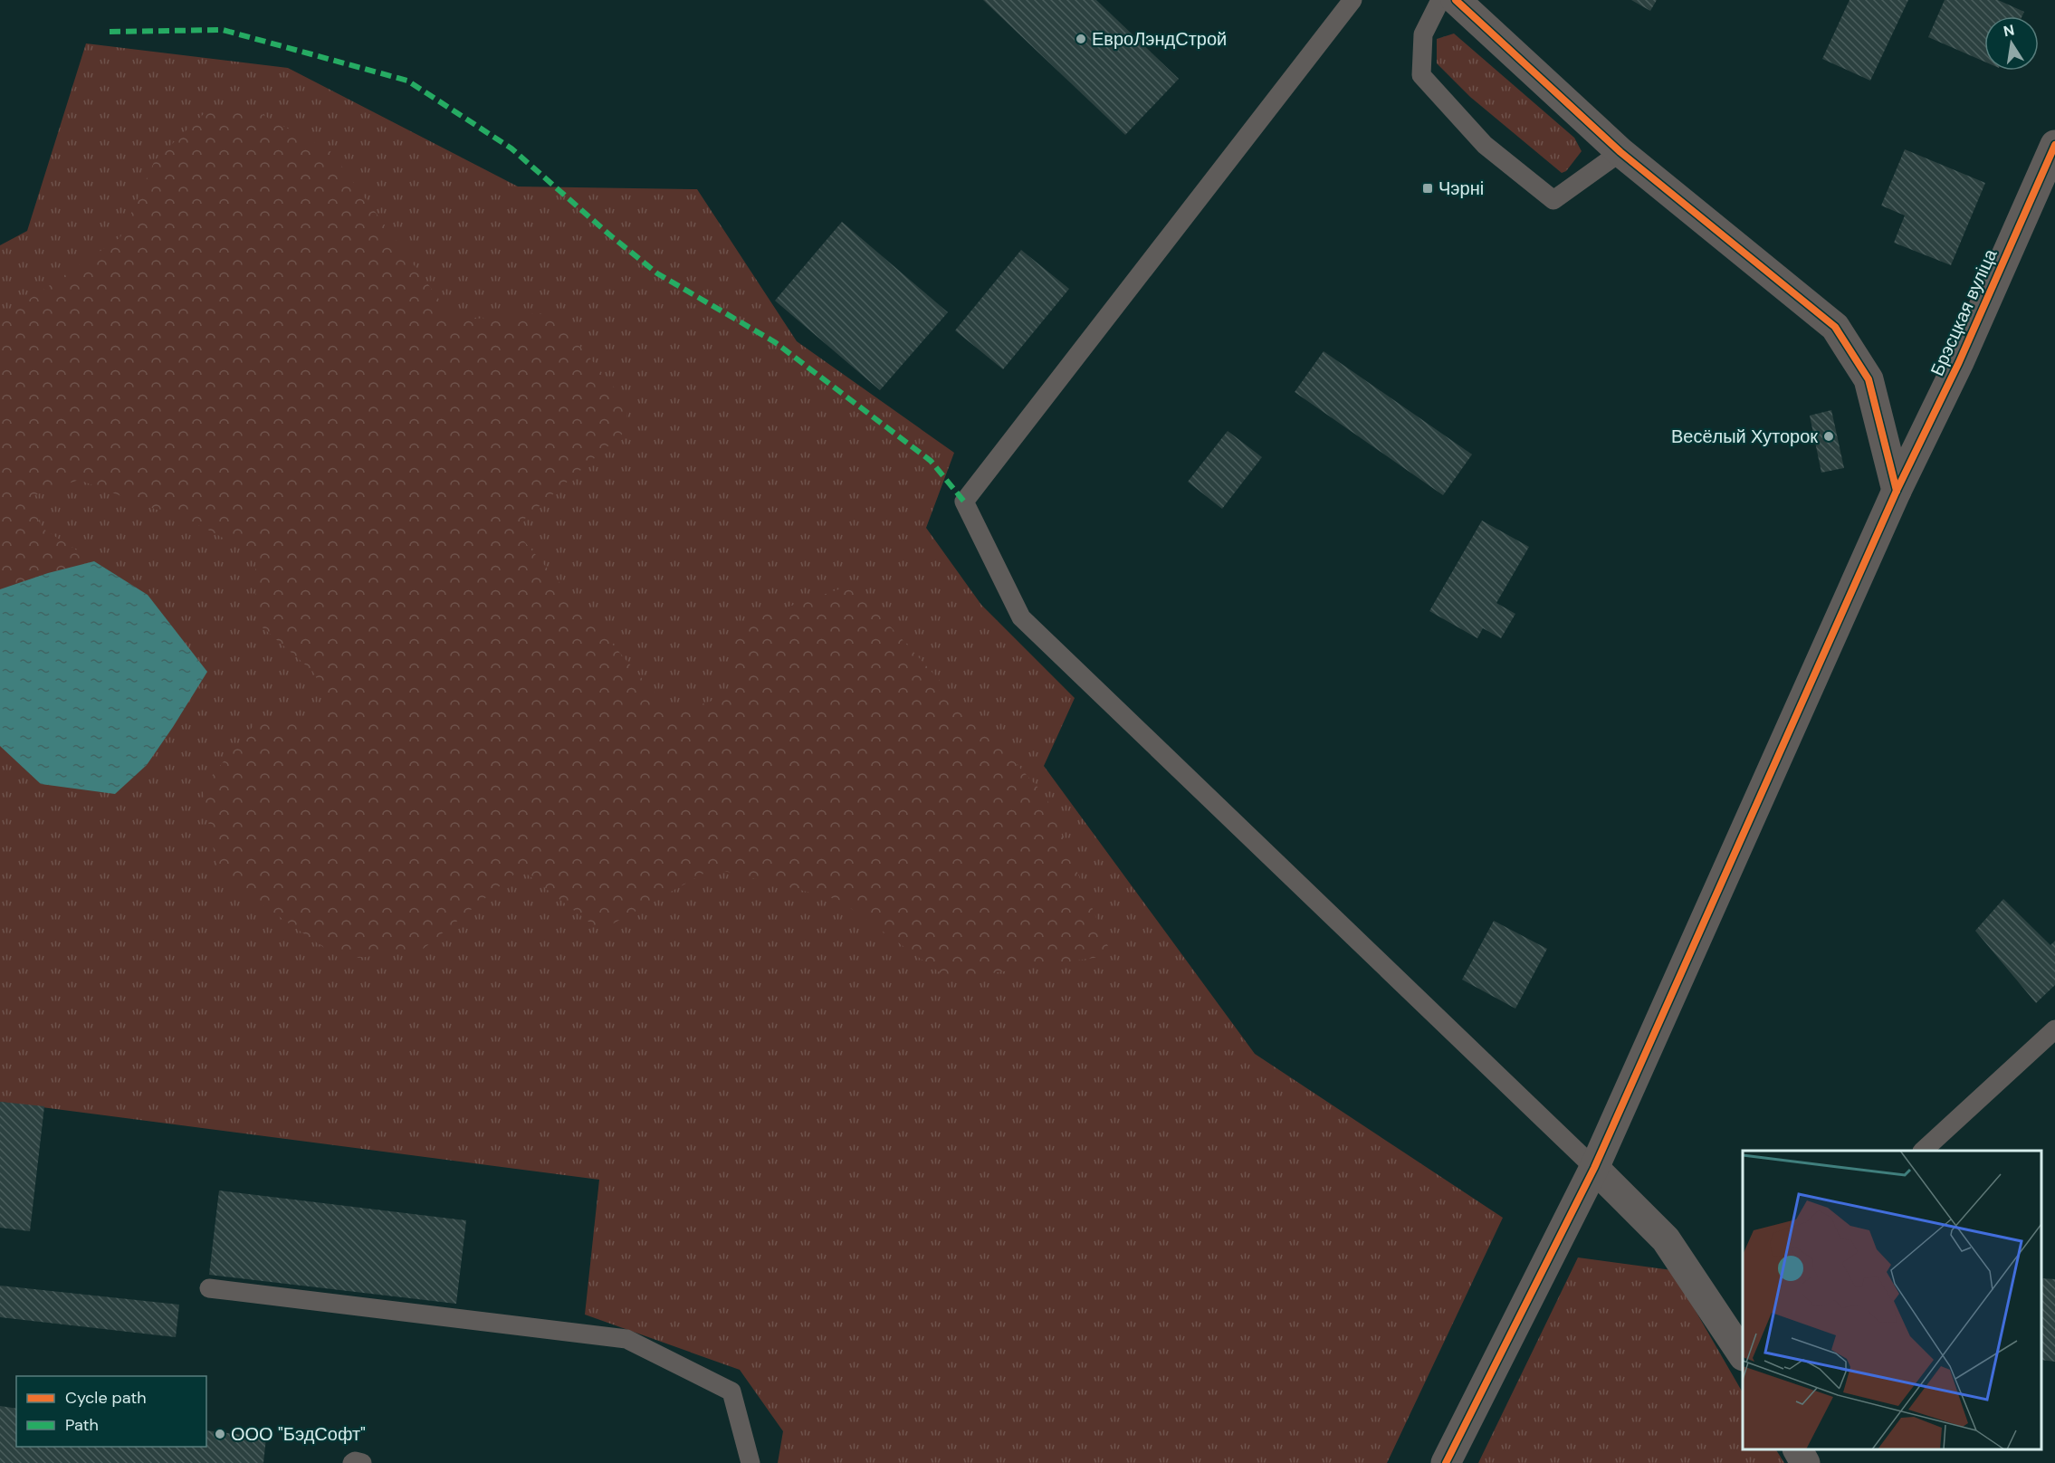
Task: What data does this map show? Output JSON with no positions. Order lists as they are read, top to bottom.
{
  "streets": {
    "street": ["Брэсцкая вуліца"]
  },
  "places": {
    "other": ["ЕвроЛэндСтрой", "Весёлый Хуторок", "ООО \"БэдСофт\""],
    "transit": ["Чэрні"]
  },
  "legend": ["Cycle path", "Path"],
  "north": "top"
}
